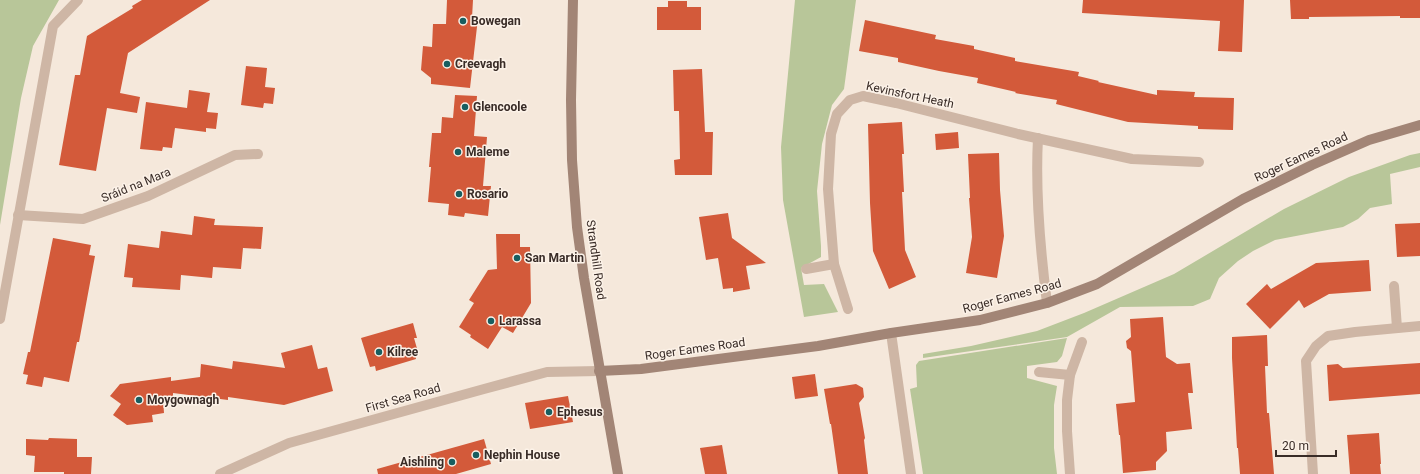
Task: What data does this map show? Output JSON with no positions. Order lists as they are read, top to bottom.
{
  "streets": {
    "main road": ["Roger Eames Road", "Strandhill Road"],
    "street": ["Kevinsfort Heath", "Sráid na Mara", "First Sea Road"]
  },
  "crossings": [
    ["Roger Eames Road", "Strandhill Road"],
    ["Roger Eames Road", "First Sea Road"],
    ["Strandhill Road", "First Sea Road"]
  ],
  "places": [
    "Bowegan",
    "Creevagh",
    "Glencoole",
    "Maleme",
    "Rosario",
    "San Martin",
    "Larassa",
    "Kilree",
    "Moygownagh",
    "Ephesus",
    "Nephin House",
    "Aishling"
  ],
  "scale_bar": "20 m"
}
